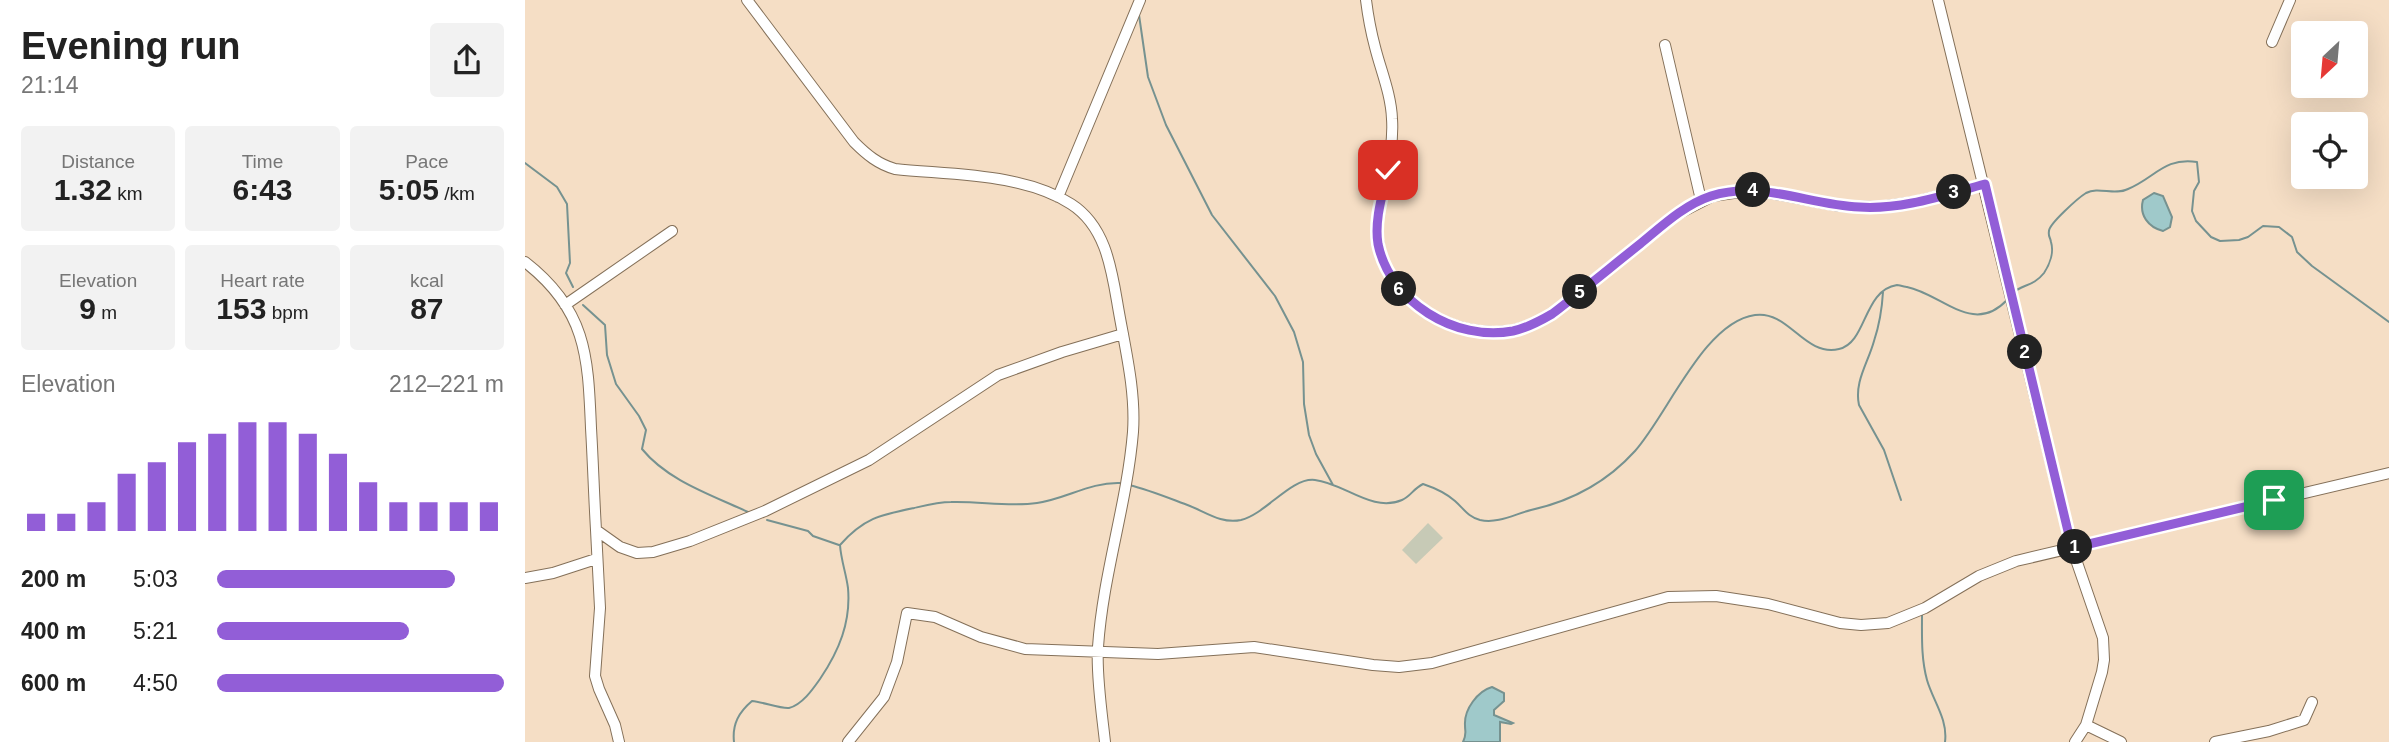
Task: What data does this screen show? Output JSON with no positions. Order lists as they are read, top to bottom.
{
  "north": "bottom left",
  "page": {
    "heading": ["Evening run", "21:14"],
    "stats": [
      ["Distance", "1.32 km"],
      ["Time", "6:43"],
      ["Pace", "5:05 /km"],
      ["Elevation", "9 m"],
      ["Heart rate", "153 bpm"],
      ["kcal", "87"]
    ],
    "pins": [
      "4",
      "3",
      "6",
      "5",
      "2",
      "1"
    ],
    "chart": ["Elevation", "212–221 m"],
    "list": [
      {
        "name": "200 m",
        "note": "5:03"
      },
      {
        "name": "400 m",
        "note": "5:21"
      },
      {
        "name": "600 m",
        "note": "4:50"
      }
    ]
  }
}
